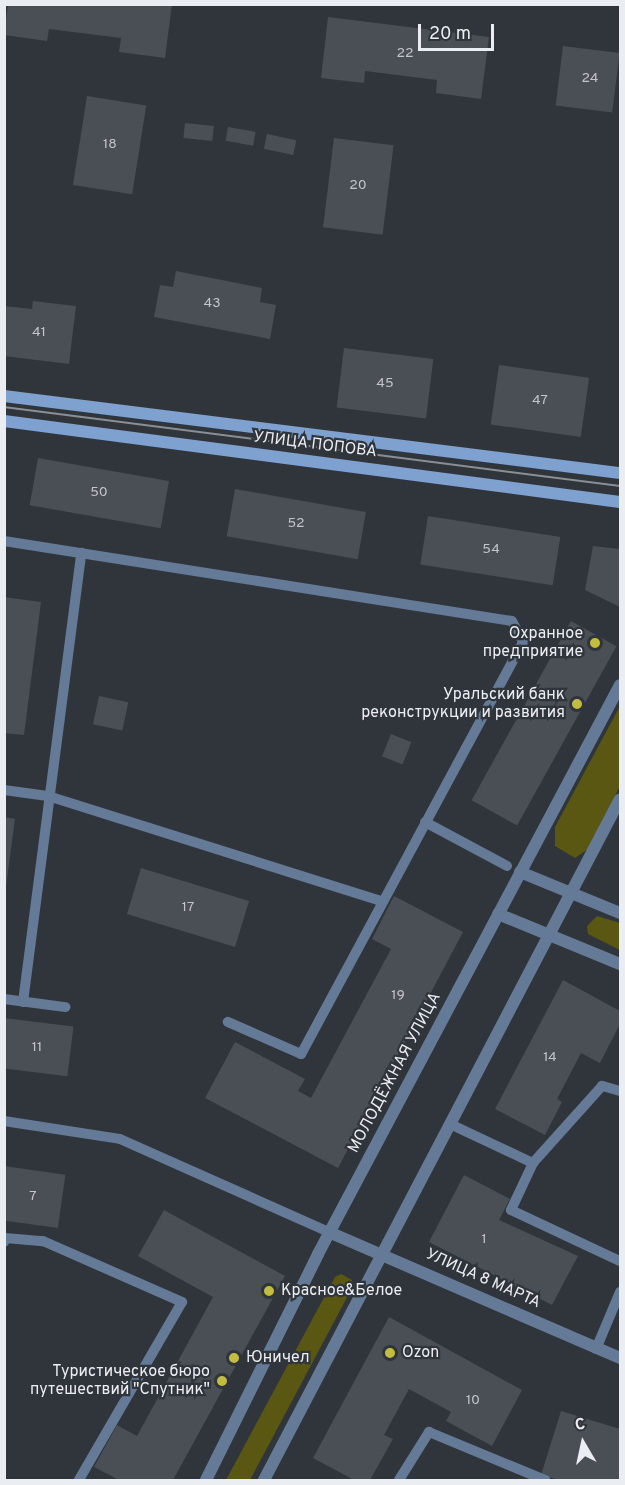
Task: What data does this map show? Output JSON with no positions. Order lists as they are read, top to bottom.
{
  "streets": {
    "street": ["УЛИЦА ПОПОВА", "МОЛОДЁЖНАЯ УЛИЦА", "УЛИЦА 8 МАРТА"]
  },
  "crossings": [
    ["МОЛОДЁЖНАЯ УЛИЦА", "УЛИЦА 8 МАРТА"]
  ],
  "places": [
    "Охранное предприятие",
    "Уральский банк реконструкции и развития",
    "Красное&Белое",
    "Ozon",
    "Юничел",
    "Туристическое бюро путешествий \"Спутник\""
  ],
  "house_numbers": [
    "22",
    "24",
    "18",
    "20",
    "43",
    "41",
    "45",
    "47",
    "50",
    "52",
    "54",
    "17",
    "19",
    "11",
    "14",
    "7",
    "1",
    "10"
  ],
  "scale_bar": "20 m",
  "north": "top"
}
